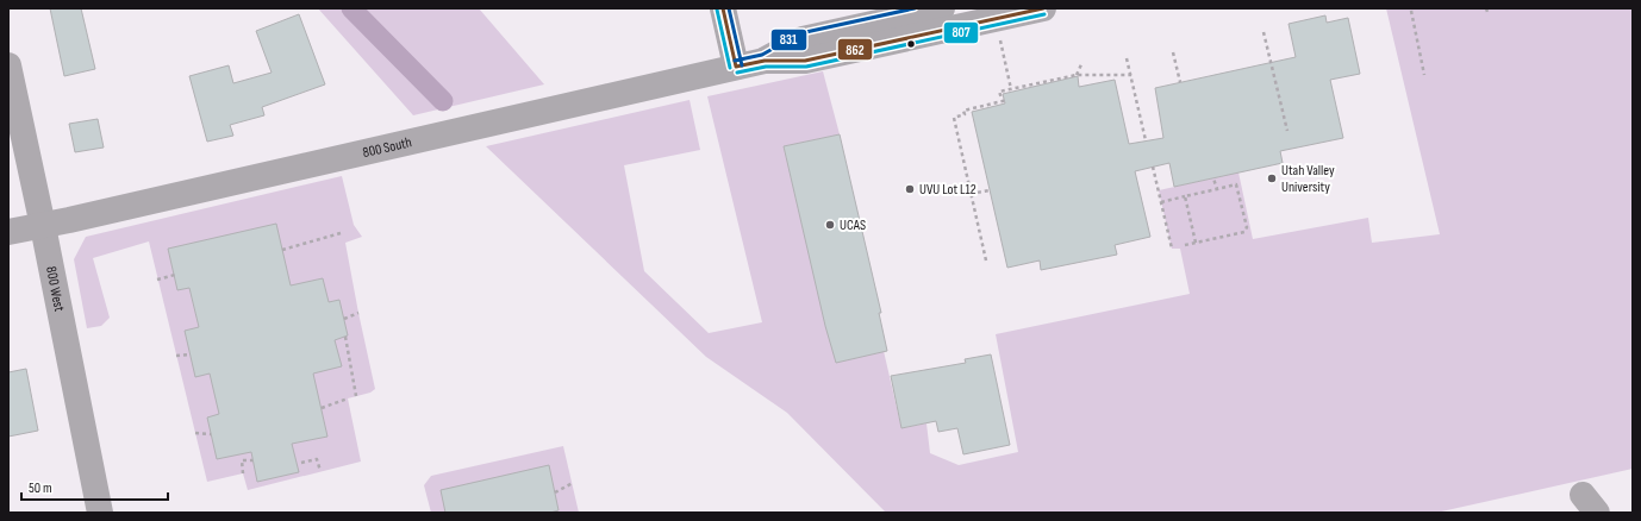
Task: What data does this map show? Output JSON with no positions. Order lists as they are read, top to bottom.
{
  "streets": {
    "street": ["800 South", "800 West"]
  },
  "crossings": [
    ["800 South", "800 West"]
  ],
  "places": ["Utah Valley University", "UVU Lot L12", "UCAS"],
  "lines": ["transit line 862", "transit line 831", "transit line 807"],
  "scale_bar": "50 m"
}
